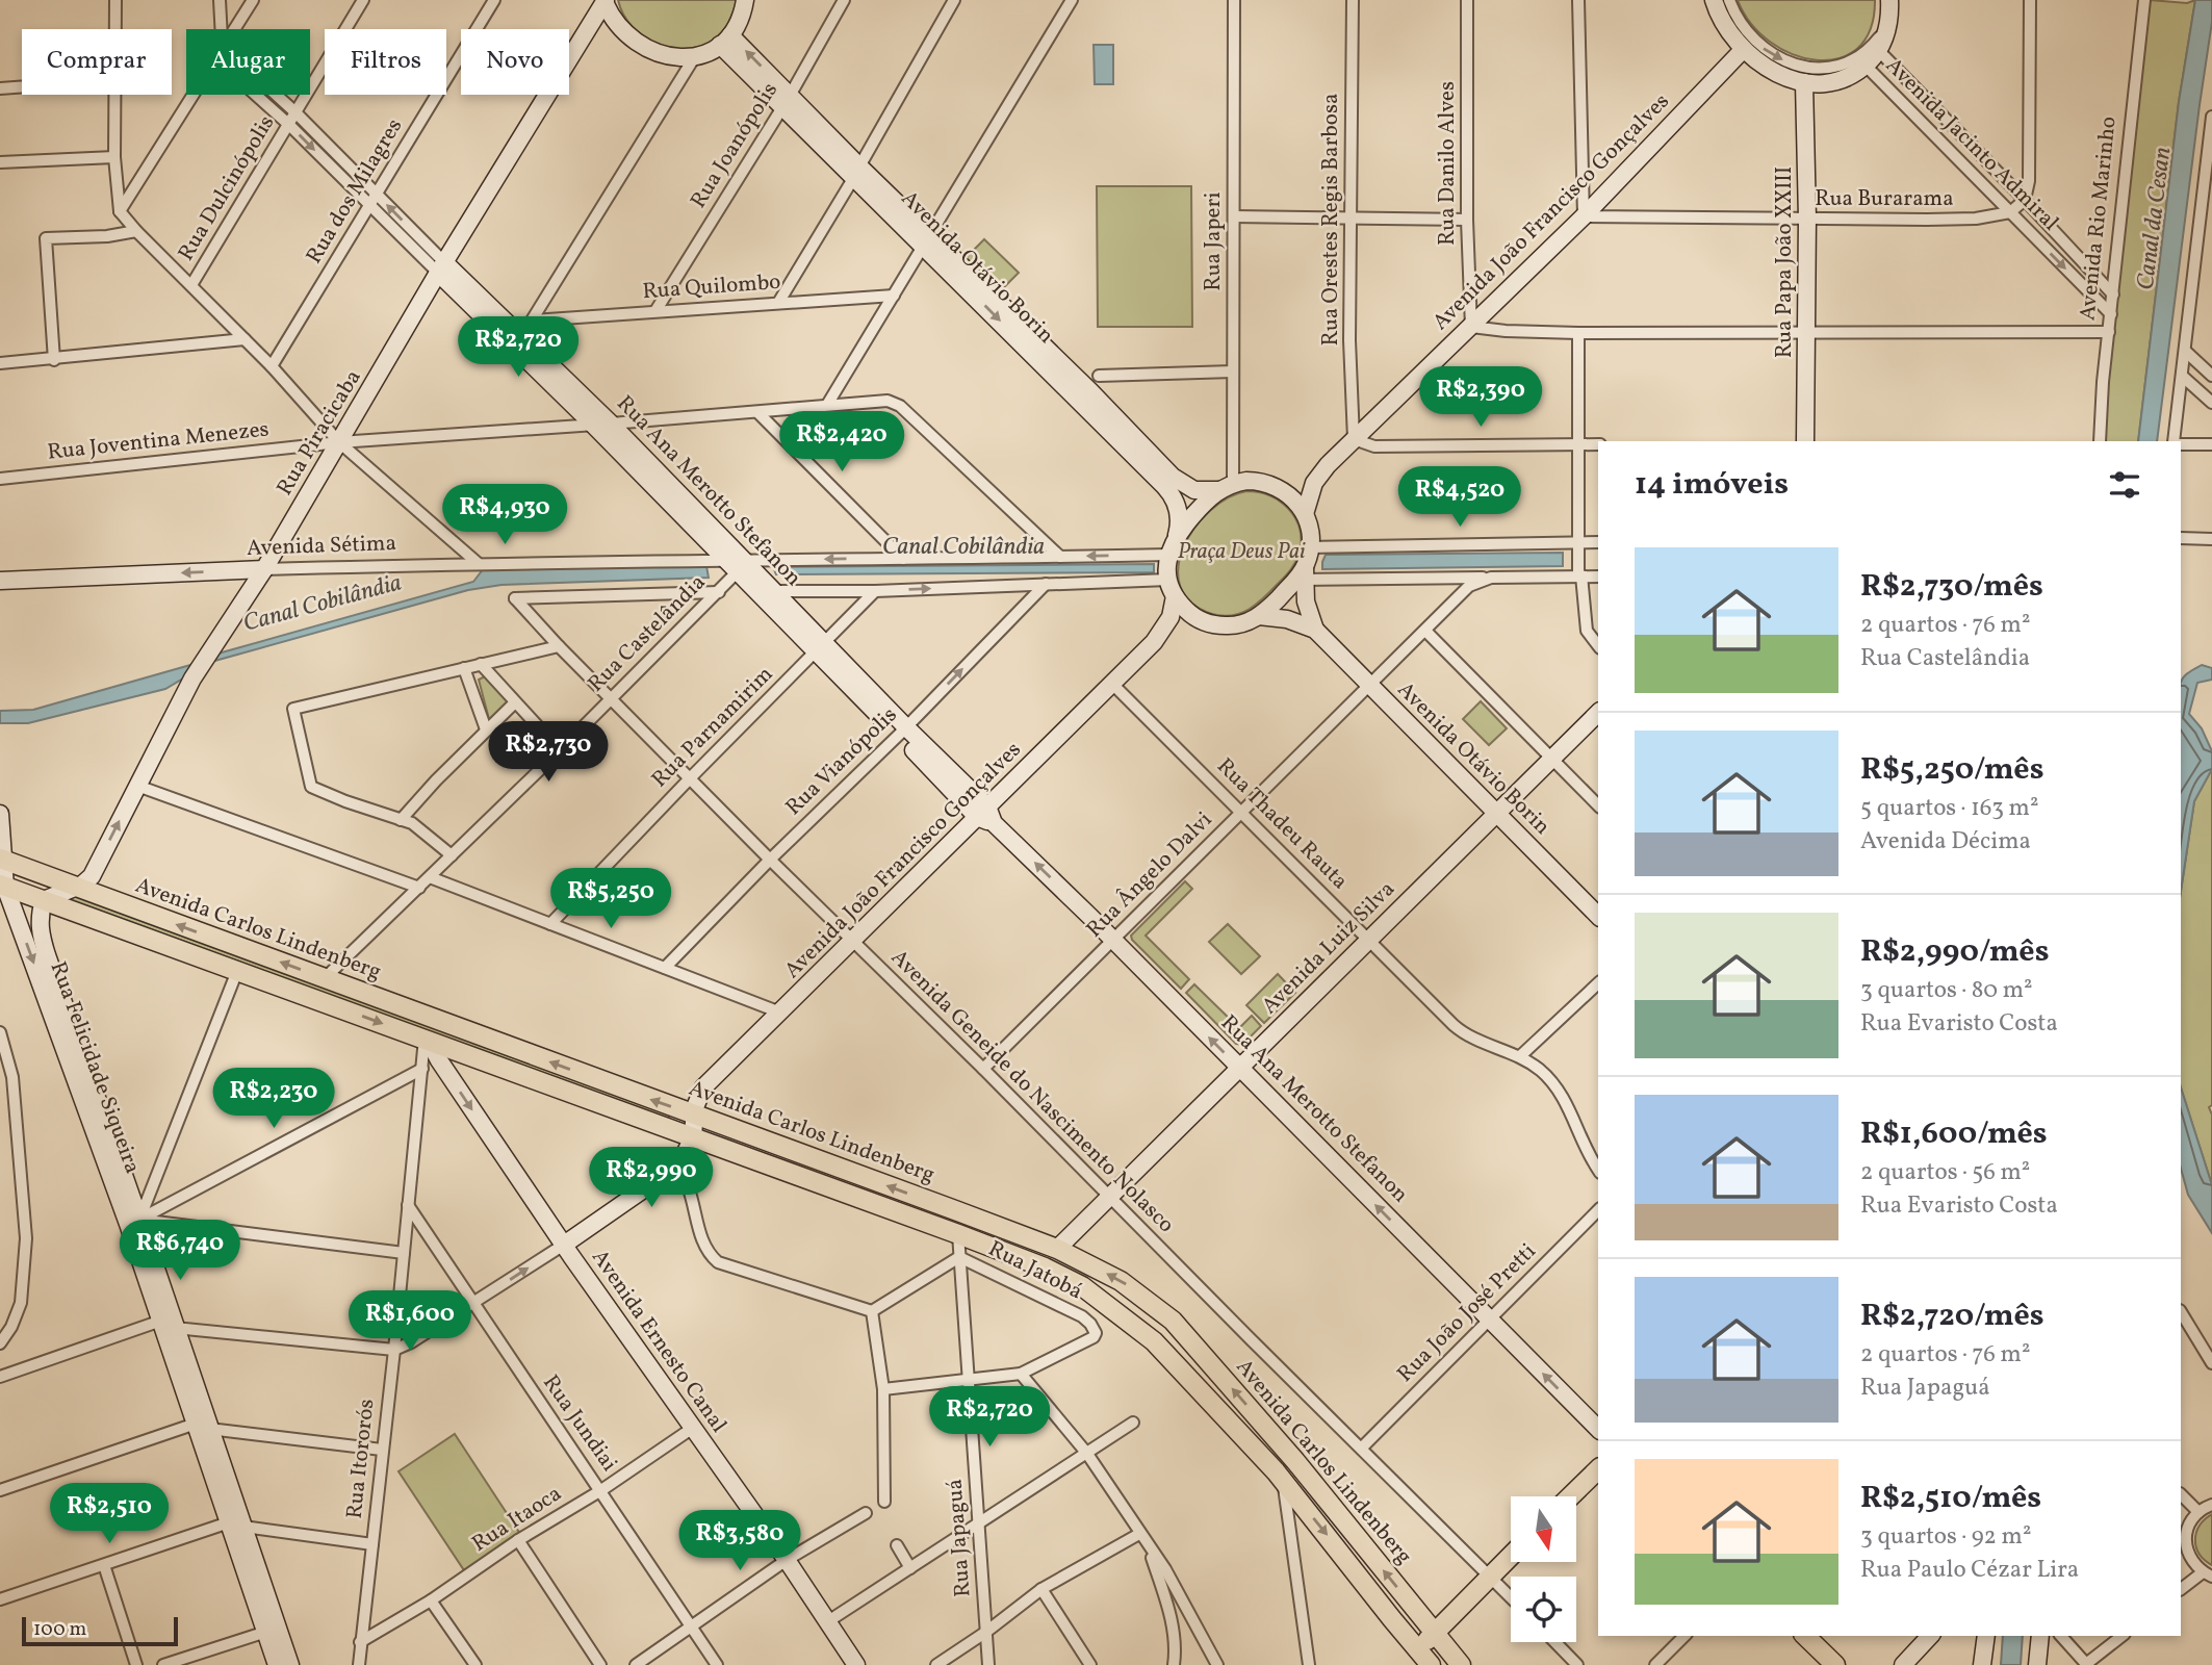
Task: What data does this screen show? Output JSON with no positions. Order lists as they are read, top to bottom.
{
  "streets": {
    "main road": ["Avenida Carlos Lindenberg"],
    "street": [
      "Avenida Jacinto Admiral",
      "Rua Joanópolis",
      "Rua Danilo Alves",
      "Rua Dulcinópolis",
      "Rua dos Milagres",
      "Rua Burarama",
      "Avenida João Francisco Gonçalves",
      "Avenida Rio Marinho",
      "Rua Orestes Regis Barbosa",
      "Rua Japeri",
      "Rua Papa João XXIII",
      "Avenida Otávio Borin",
      "Rua Quilombo",
      "Rua Piracicaba",
      "Rua Joventina Menezes",
      "Rua Ana Merotto Stefanon",
      "Avenida Sétima",
      "Rua Castelândia",
      "Rua Parnamirim",
      "Rua Vianópolis",
      "Rua Thadeu Rauta",
      "Rua Ângelo Dalvi",
      "Avenida Luiz Silva",
      "Rua Felicidade Siqueira",
      "Avenida Geneide do Nascimento Nolasco",
      "Rua Jatobá",
      "Rua João José Pretti",
      "Avenida Ernesto Canal",
      "Rua Jundiai",
      "Rua Itororós",
      "Rua Itaoca",
      "Rua Japaguá"
    ]
  },
  "crossings": [
    ["Avenida Jacinto Admiral", "Rua Burarama"],
    ["Avenida Jacinto Admiral", "Avenida Rio Marinho"],
    ["Rua Joanópolis", "Avenida Otávio Borin"],
    ["Rua Joanópolis", "Rua Quilombo"],
    ["Rua Danilo Alves", "Avenida João Francisco Gonçalves"],
    ["Rua Dulcinópolis", "Rua Ana Merotto Stefanon"],
    ["Rua dos Milagres", "Rua Ana Merotto Stefanon"],
    ["Rua Burarama", "Avenida João Francisco Gonçalves"],
    ["Rua Burarama", "Rua Papa João XXIII"],
    ["Avenida João Francisco Gonçalves", "Rua Orestes Regis Barbosa"],
    ["Avenida João Francisco Gonçalves", "Rua Japeri"],
    ["Avenida João Francisco Gonçalves", "Avenida Otávio Borin"],
    ["Avenida João Francisco Gonçalves", "Rua Ana Merotto Stefanon"],
    ["Avenida João Francisco Gonçalves", "Avenida Sétima"],
    ["Avenida João Francisco Gonçalves", "Rua Thadeu Rauta"],
    ["Avenida João Francisco Gonçalves", "Rua Ângelo Dalvi"],
    ["Avenida João Francisco Gonçalves", "Avenida Carlos Lindenberg"],
    ["Avenida João Francisco Gonçalves", "Avenida Geneide do Nascimento Nolasco"],
    ["Rua Japeri", "Avenida Otávio Borin"],
    ["Rua Japeri", "Avenida Sétima"],
    ["Rua Japeri", "Rua Ângelo Dalvi"],
    ["Avenida Otávio Borin", "Avenida Sétima"],
    ["Avenida Otávio Borin", "Rua Ângelo Dalvi"],
    ["Avenida Otávio Borin", "Avenida Luiz Silva"],
    ["Rua Piracicaba", "Rua Joventina Menezes"],
    ["Rua Piracicaba", "Rua Ana Merotto Stefanon"],
    ["Rua Piracicaba", "Avenida Sétima"],
    ["Rua Piracicaba", "Avenida Carlos Lindenberg"],
    ["Rua Joventina Menezes", "Rua Ana Merotto Stefanon"],
    ["Rua Joventina Menezes", "Avenida Sétima"],
    ["Rua Ana Merotto Stefanon", "Avenida Sétima"],
    ["Rua Ana Merotto Stefanon", "Rua Castelândia"],
    ["Rua Ana Merotto Stefanon", "Rua Parnamirim"],
    ["Rua Ana Merotto Stefanon", "Rua Vianópolis"],
    ["Rua Ana Merotto Stefanon", "Rua Ângelo Dalvi"],
    ["Rua Ana Merotto Stefanon", "Avenida Luiz Silva"],
    ["Rua Ana Merotto Stefanon", "Rua João José Pretti"],
    ["Avenida Sétima", "Rua Castelândia"],
    ["Avenida Sétima", "Rua Ângelo Dalvi"],
    ["Rua Castelândia", "Avenida Carlos Lindenberg"],
    ["Rua Castelândia", "Avenida Geneide do Nascimento Nolasco"],
    ["Rua Parnamirim", "Avenida Geneide do Nascimento Nolasco"],
    ["Rua Vianópolis", "Avenida Geneide do Nascimento Nolasco"],
    ["Rua Thadeu Rauta", "Rua Ângelo Dalvi"],
    ["Rua Thadeu Rauta", "Avenida Luiz Silva"],
    ["Rua Ângelo Dalvi", "Avenida Geneide do Nascimento Nolasco"],
    ["Avenida Carlos Lindenberg", "Avenida Luiz Silva"],
    ["Avenida Carlos Lindenberg", "Rua Felicidade Siqueira"],
    ["Avenida Carlos Lindenberg", "Avenida Ernesto Canal"],
    ["Avenida Carlos Lindenberg", "Rua Itororós"],
    ["Avenida Carlos Lindenberg", "Rua Japaguá"],
    ["Avenida Luiz Silva", "Avenida Geneide do Nascimento Nolasco"],
    ["Avenida Geneide do Nascimento Nolasco", "Rua João José Pretti"],
    ["Rua Jatobá", "Rua Japaguá"],
    ["Avenida Ernesto Canal", "Rua Itororós"],
    ["Avenida Ernesto Canal", "Rua Itaoca"],
    ["Rua Jundiai", "Rua Itororós"],
    ["Rua Jundiai", "Rua Itaoca"],
    ["Rua Itororós", "Rua Itaoca"]
  ],
  "one_way": ["Rua Vianópolis"],
  "water": ["Canal da Cesan", "Canal Cobilândia"],
  "parks": ["Praça Deus Pai"],
  "scale_bar": "100 m",
  "north": "bottom",
  "page": {
    "chip": [
      "Comprar",
      "Alugar",
      "Filtros",
      "Novo"
    ],
    "price": [
      "R$2,720",
      "R$2,390",
      "R$2,420",
      "R$4,520",
      "R$4,930",
      "R$2,730",
      "R$5,250",
      "R$2,230",
      "R$2,990",
      "R$6,740",
      "R$1,600",
      "R$2,720",
      "R$2,510",
      "R$3,580"
    ],
    "heading": "14 imóveis",
    "list": [
      {
        "name": "R$2,730/mês",
        "note": "2 quartos · 76 m² · Rua Castelândia"
      },
      {
        "name": "R$5,250/mês",
        "note": "5 quartos · 163 m² · Avenida Décima"
      },
      {
        "name": "R$2,990/mês",
        "note": "3 quartos · 80 m² · Rua Evaristo Costa"
      },
      {
        "name": "R$1,600/mês",
        "note": "2 quartos · 56 m² · Rua Evaristo Costa"
      },
      {
        "name": "R$2,720/mês",
        "note": "2 quartos · 76 m² · Rua Japaguá"
      },
      {
        "name": "R$2,510/mês",
        "note": "3 quartos · 92 m² · Rua Paulo Cézar Lira"
      }
    ],
    "scale": "100 m"
  }
}
